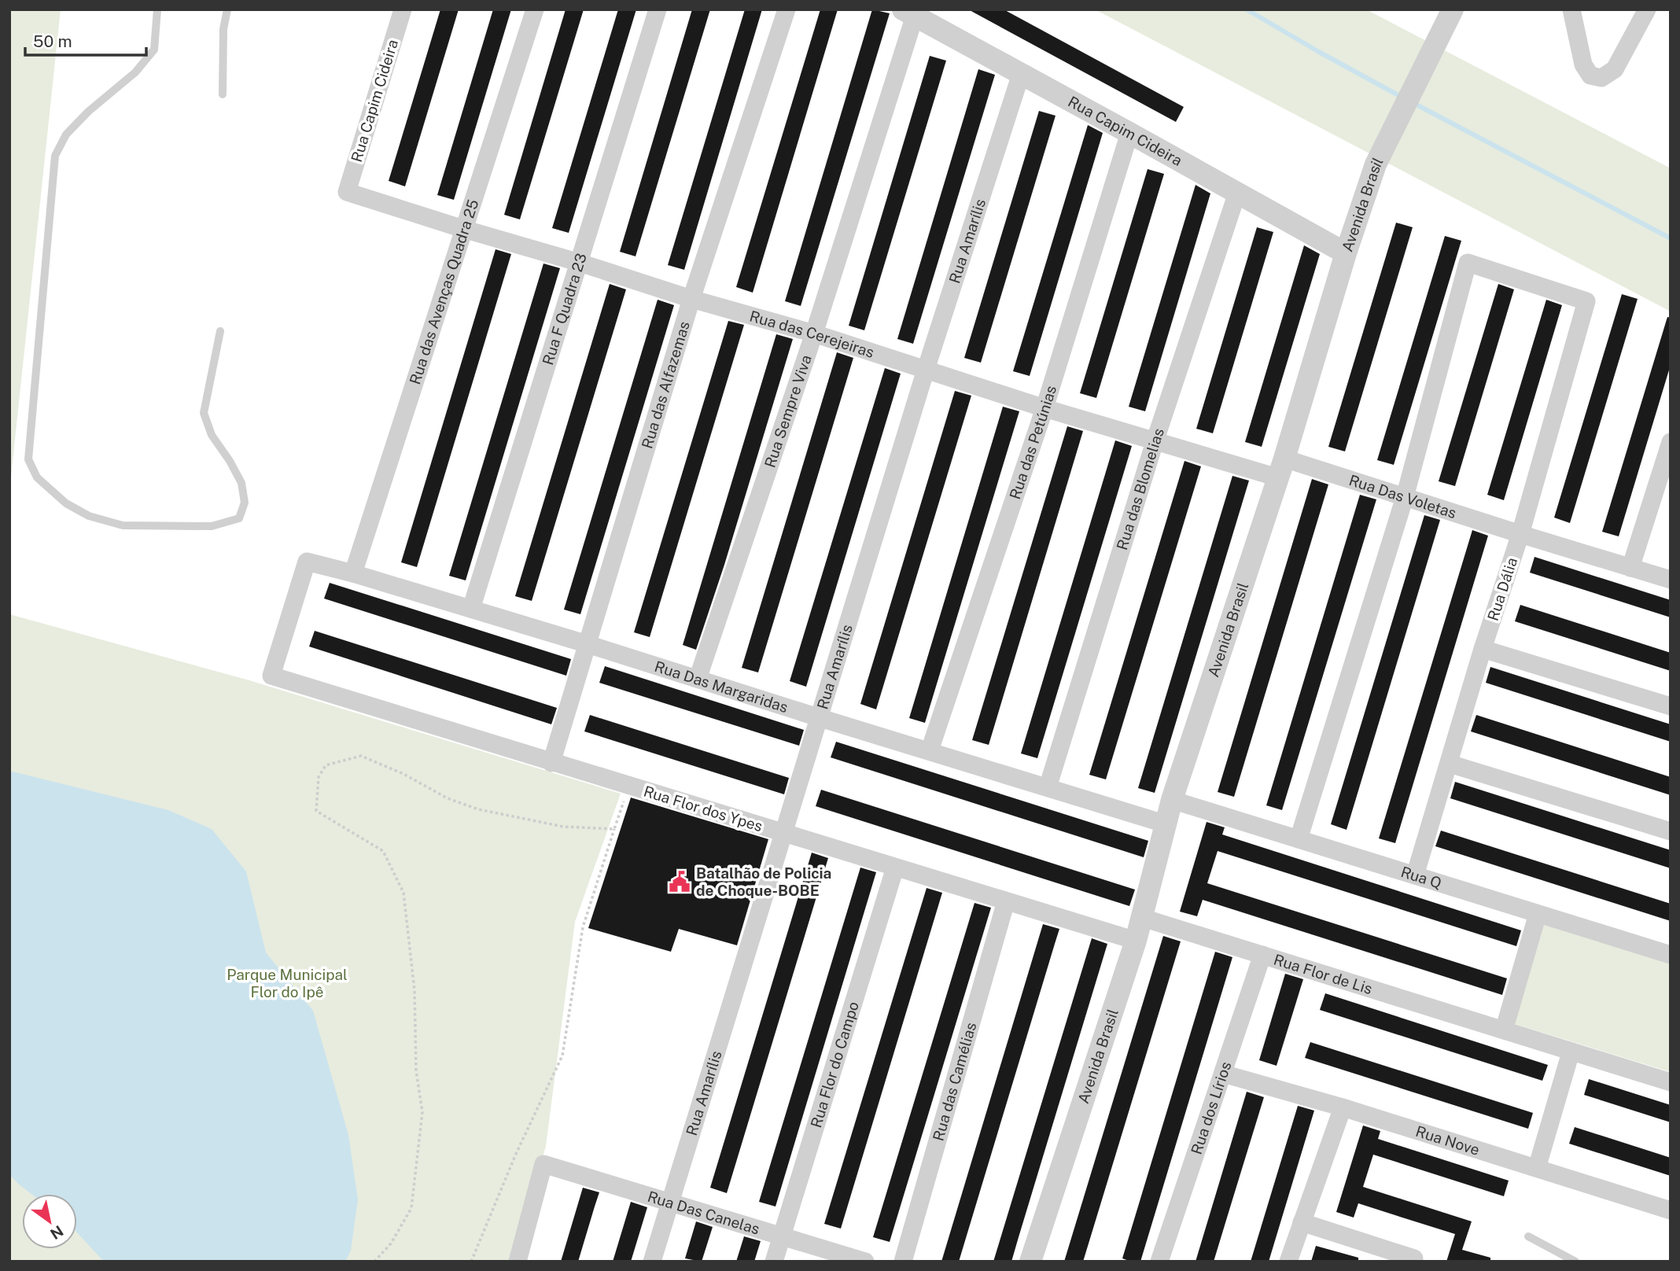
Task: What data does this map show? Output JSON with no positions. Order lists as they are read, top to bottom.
{
  "streets": {
    "street": [
      "Rua Capim Cideira",
      "Avenida Brasil",
      "Rua Amarílis",
      "Rua das Avenças Quadra 25",
      "Rua F Quadra 23",
      "Rua das Cerejeiras",
      "Rua das Alfazemas",
      "Rua Sempre Viva",
      "Rua das Petúnias",
      "Rua das Blomelias",
      "Rua Das Voletas",
      "Rua Dália",
      "Rua Das Margaridas",
      "Rua Flor dos Ypes",
      "Rua Q",
      "Rua Flor de Lis",
      "Rua Flor do Campo",
      "Rua das Camélias",
      "Rua dos Lírios",
      "Rua Nove",
      "Rua Das Canelas"
    ]
  },
  "crossings": [
    ["Rua Capim Cideira", "Avenida Brasil"],
    ["Rua Capim Cideira", "Rua Amarílis"],
    ["Rua Capim Cideira", "Rua das Cerejeiras"],
    ["Rua Capim Cideira", "Rua Sempre Viva"],
    ["Rua Capim Cideira", "Rua das Petúnias"],
    ["Rua Capim Cideira", "Rua das Blomelias"],
    ["Avenida Brasil", "Rua das Cerejeiras"],
    ["Avenida Brasil", "Rua Das Voletas"],
    ["Avenida Brasil", "Rua Das Margaridas"],
    ["Avenida Brasil", "Rua Flor dos Ypes"],
    ["Avenida Brasil", "Rua Q"],
    ["Avenida Brasil", "Rua Flor de Lis"],
    ["Rua Amarílis", "Rua das Cerejeiras"],
    ["Rua Amarílis", "Rua Das Margaridas"],
    ["Rua Amarílis", "Rua Flor dos Ypes"],
    ["Rua Amarílis", "Rua Das Canelas"],
    ["Rua das Avenças Quadra 25", "Rua das Cerejeiras"],
    ["Rua das Avenças Quadra 25", "Rua Das Margaridas"],
    ["Rua F Quadra 23", "Rua das Cerejeiras"],
    ["Rua F Quadra 23", "Rua Das Margaridas"],
    ["Rua das Cerejeiras", "Rua das Alfazemas"],
    ["Rua das Cerejeiras", "Rua Sempre Viva"],
    ["Rua das Cerejeiras", "Rua das Petúnias"],
    ["Rua das Cerejeiras", "Rua das Blomelias"],
    ["Rua das Cerejeiras", "Rua Das Voletas"],
    ["Rua das Alfazemas", "Rua Das Margaridas"],
    ["Rua das Alfazemas", "Rua Flor dos Ypes"],
    ["Rua Sempre Viva", "Rua Das Margaridas"],
    ["Rua das Petúnias", "Rua Das Margaridas"],
    ["Rua das Blomelias", "Rua Das Margaridas"],
    ["Rua Das Voletas", "Rua Dália"],
    ["Rua Dália", "Rua Q"],
    ["Rua Das Margaridas", "Rua Flor dos Ypes"],
    ["Rua Flor dos Ypes", "Rua Flor do Campo"],
    ["Rua Flor dos Ypes", "Rua das Camélias"],
    ["Rua Flor de Lis", "Rua dos Lírios"],
    ["Rua Flor do Campo", "Rua Das Canelas"],
    ["Rua dos Lírios", "Rua Nove"]
  ],
  "parks": ["Parque Municipal Flor do Ipê"],
  "places": {
    "public building": ["Batalhão de Policia de Choque-BOBE"]
  },
  "scale_bar": "50 m",
  "north": "bottom right"
}
